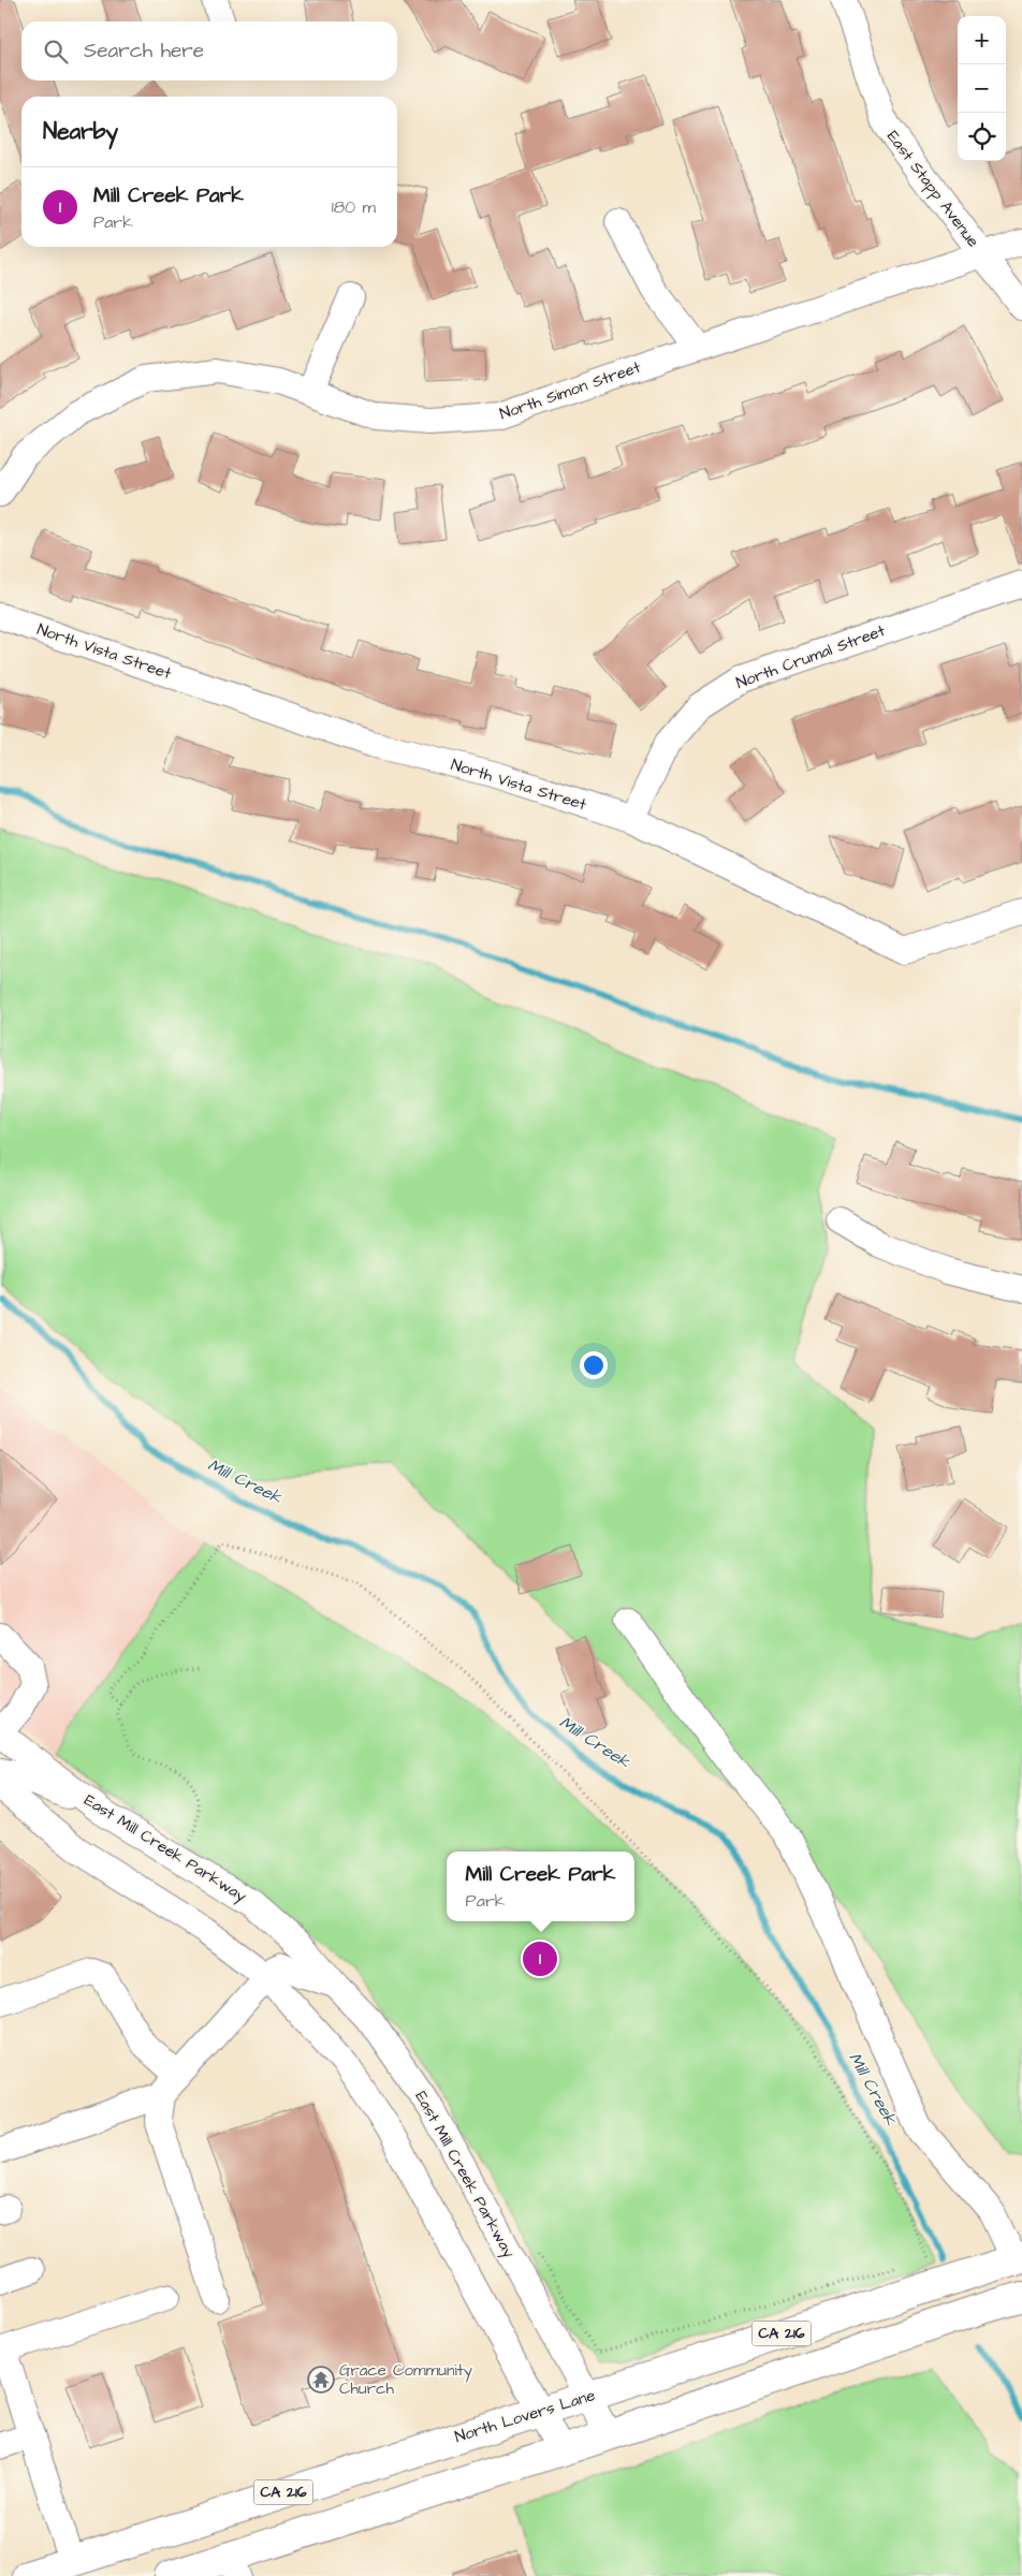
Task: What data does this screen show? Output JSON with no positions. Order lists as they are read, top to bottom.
{
  "streets": {
    "main road": ["CA 216", "North Lovers Lane"],
    "street": [
      "East Stapp Avenue",
      "North Simon Street",
      "North Vista Street",
      "North Crumal Street",
      "East Mill Creek Parkway"
    ]
  },
  "crossings": [
    ["East Stapp Avenue", "North Simon Street"],
    ["North Vista Street", "North Crumal Street"],
    ["East Mill Creek Parkway", "CA 216"],
    ["East Mill Creek Parkway", "North Lovers Lane"]
  ],
  "water": ["Mill Creek"],
  "places": {
    "temple": ["Grace Community Church"]
  },
  "page": {
    "map_buttons": ["+", "−"],
    "search": "Search here",
    "heading": "Nearby",
    "list": [
      {
        "mark": "1",
        "name": "Mill Creek Park",
        "note": "Park",
        "value": "180 m"
      }
    ],
    "popup": ["Mill Creek Park", "Park"],
    "pins": "1"
  }
}
